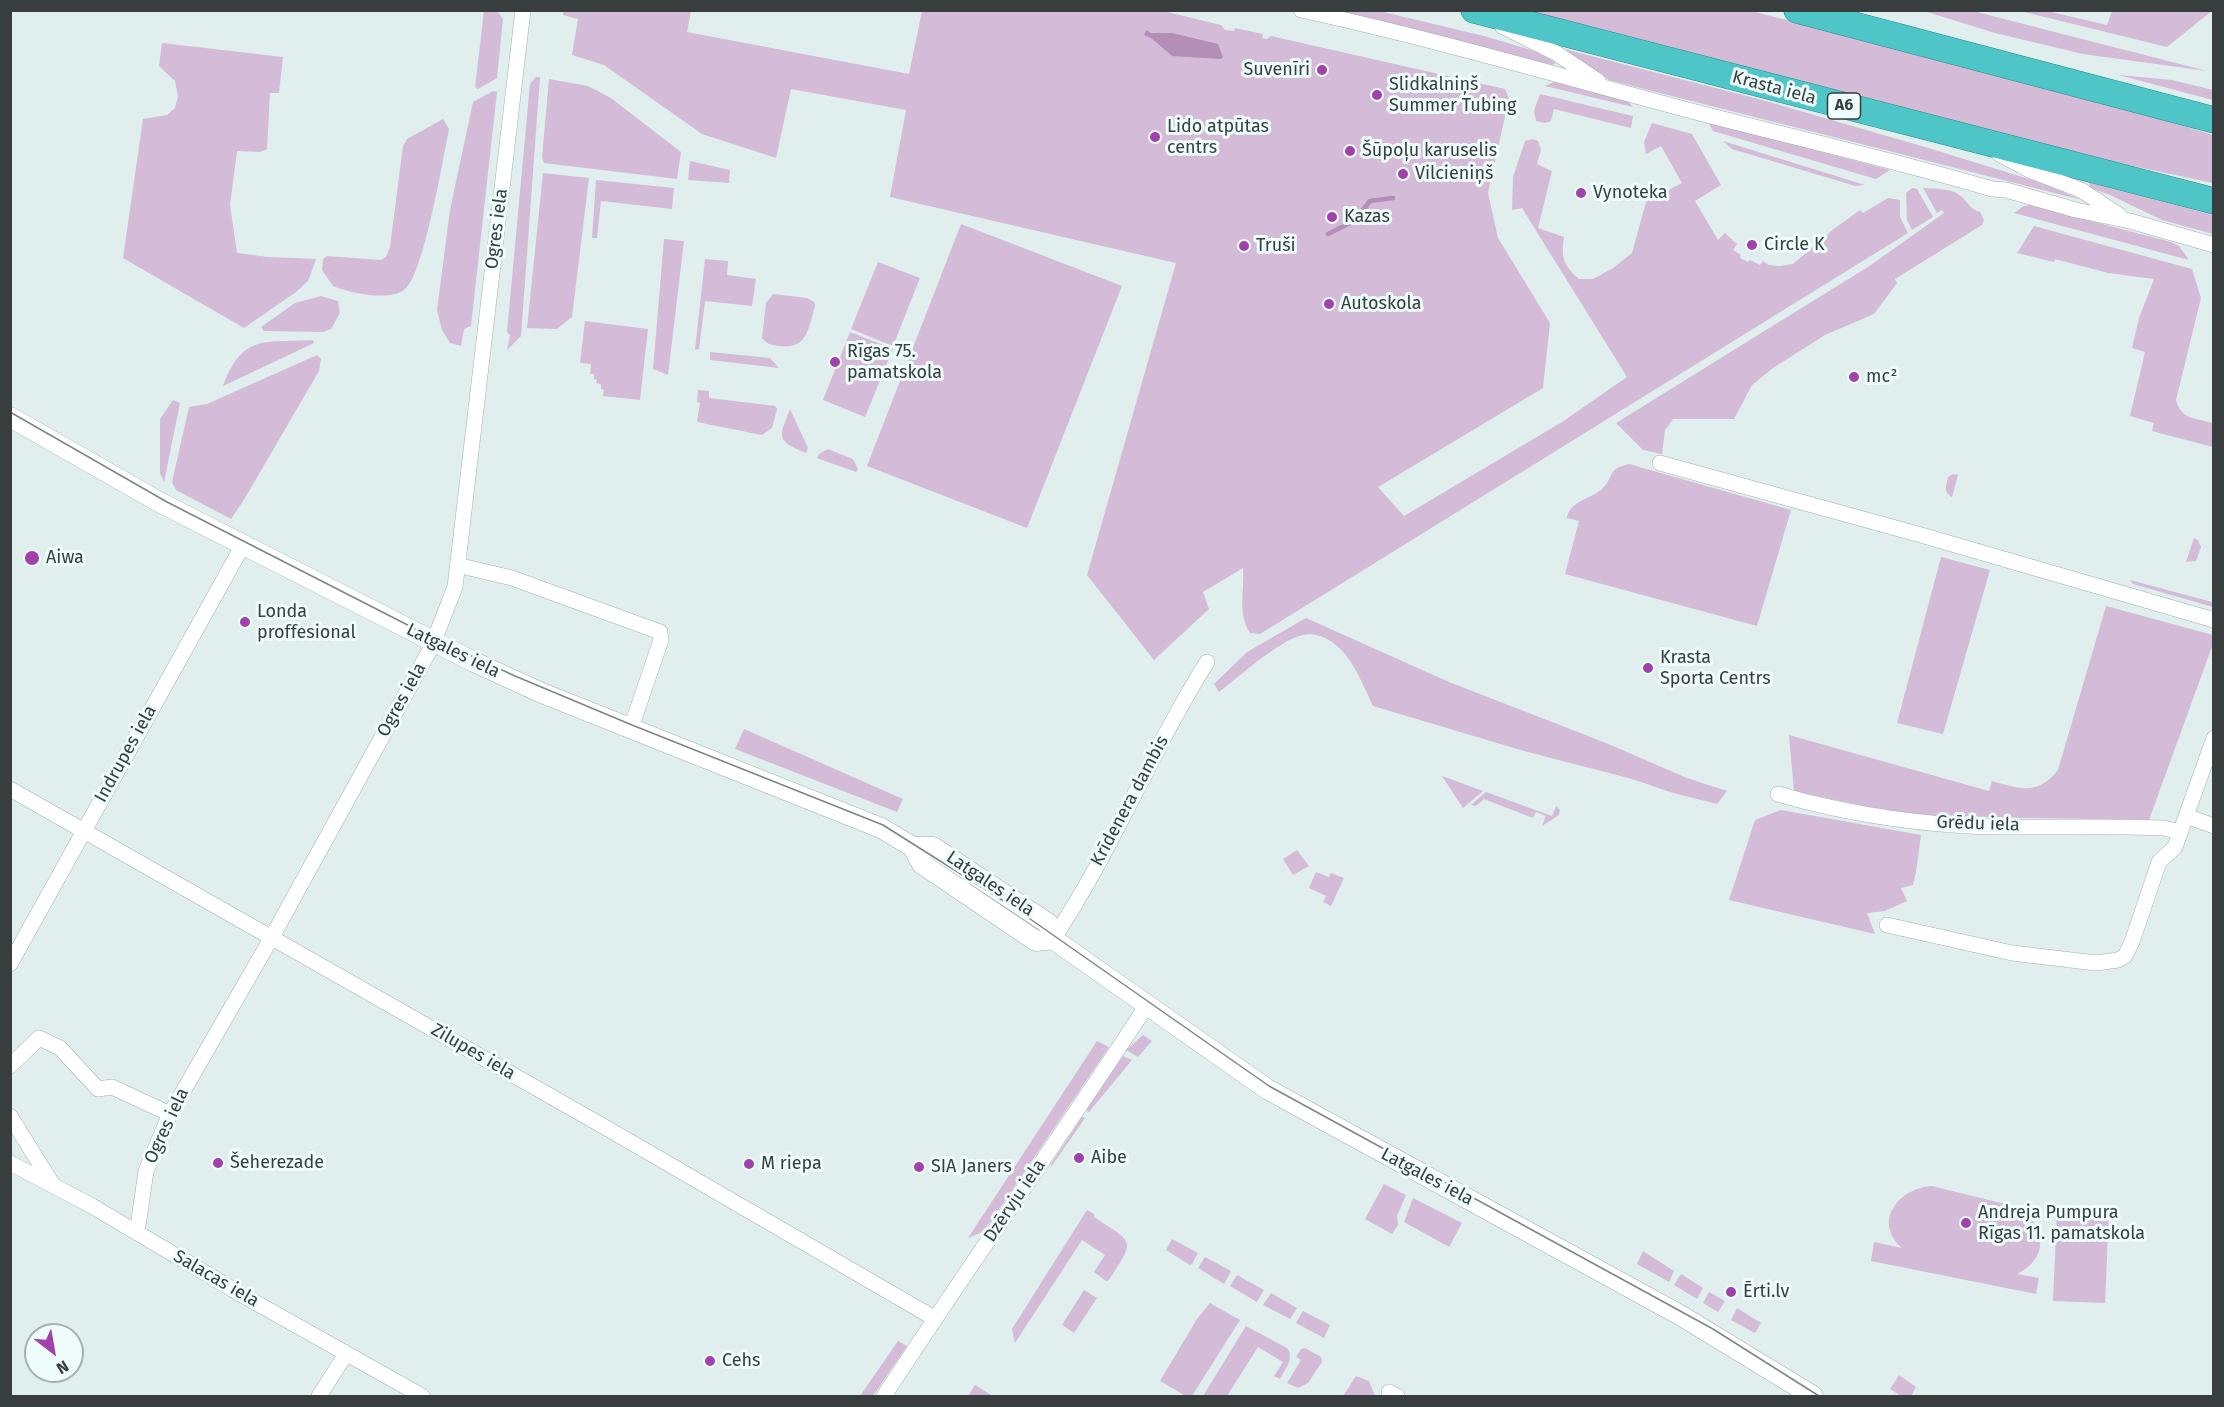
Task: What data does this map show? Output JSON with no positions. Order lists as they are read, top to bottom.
{
  "streets": {
    "highway": ["Krasta iela", "A6"],
    "street": [
      "Ogres iela",
      "Latgales iela",
      "Indrupes iela",
      "Krīdenera dambis",
      "Grēdu iela",
      "Zilupes iela",
      "Dzērvju iela",
      "Salacas iela"
    ]
  },
  "crossings": [
    ["Ogres iela", "Latgales iela"],
    ["Ogres iela", "Zilupes iela"],
    ["Ogres iela", "Salacas iela"],
    ["Latgales iela", "Indrupes iela"],
    ["Latgales iela", "Krīdenera dambis"],
    ["Latgales iela", "Dzērvju iela"],
    ["Indrupes iela", "Zilupes iela"],
    ["Zilupes iela", "Dzērvju iela"]
  ],
  "places": [
    "Suvenīri",
    "Slidkalniņš Summer Tubing",
    "Lido atpūtas centrs",
    "Šūpoļu karuselis",
    "Vilcieniņš",
    "Vynoteka",
    "Kazas",
    "Circle K",
    "Truši",
    "Autoskola",
    "Rīgas 75. pamatskola",
    "mc²",
    "Aiwa",
    "Londa proffesional",
    "Krasta Sporta Centrs",
    "Aibe",
    "Šeherezade",
    "M riepa",
    "SIA Janers",
    "Andreja Pumpura Rīgas 11. pamatskola",
    "Ērti.lv",
    "Cehs"
  ],
  "north": "bottom right"
}
